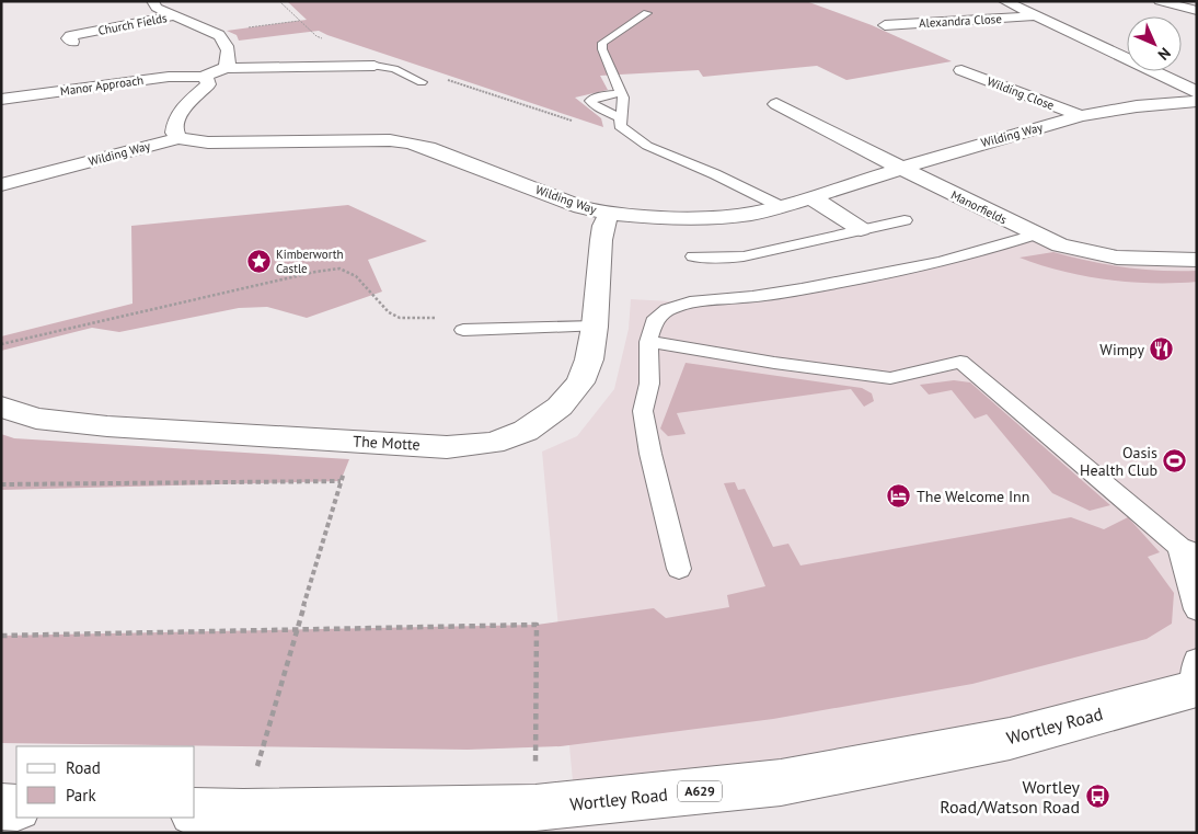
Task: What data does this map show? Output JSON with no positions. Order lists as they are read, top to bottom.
{
  "streets": {
    "street": [
      "Alexandra Close",
      "Church Fields",
      "Manor Approach",
      "Wilding Close",
      "Wilding Way",
      "Manorfields",
      "The Motte",
      "Wortley Road",
      "A629"
    ]
  },
  "crossings": [
    ["Wilding Close", "Wilding Way"],
    ["Wilding Way", "Manorfields"],
    ["Wilding Way", "The Motte"]
  ],
  "places": {
    "place": ["Kimberworth Castle"],
    "restaurant": ["Wimpy"],
    "sports": ["Oasis Health Club"],
    "hotel": ["The Welcome Inn"],
    "bus stop": ["Wortley Road/Watson Road"]
  },
  "legend": ["Road", "Park"],
  "north": "bottom right"
}
